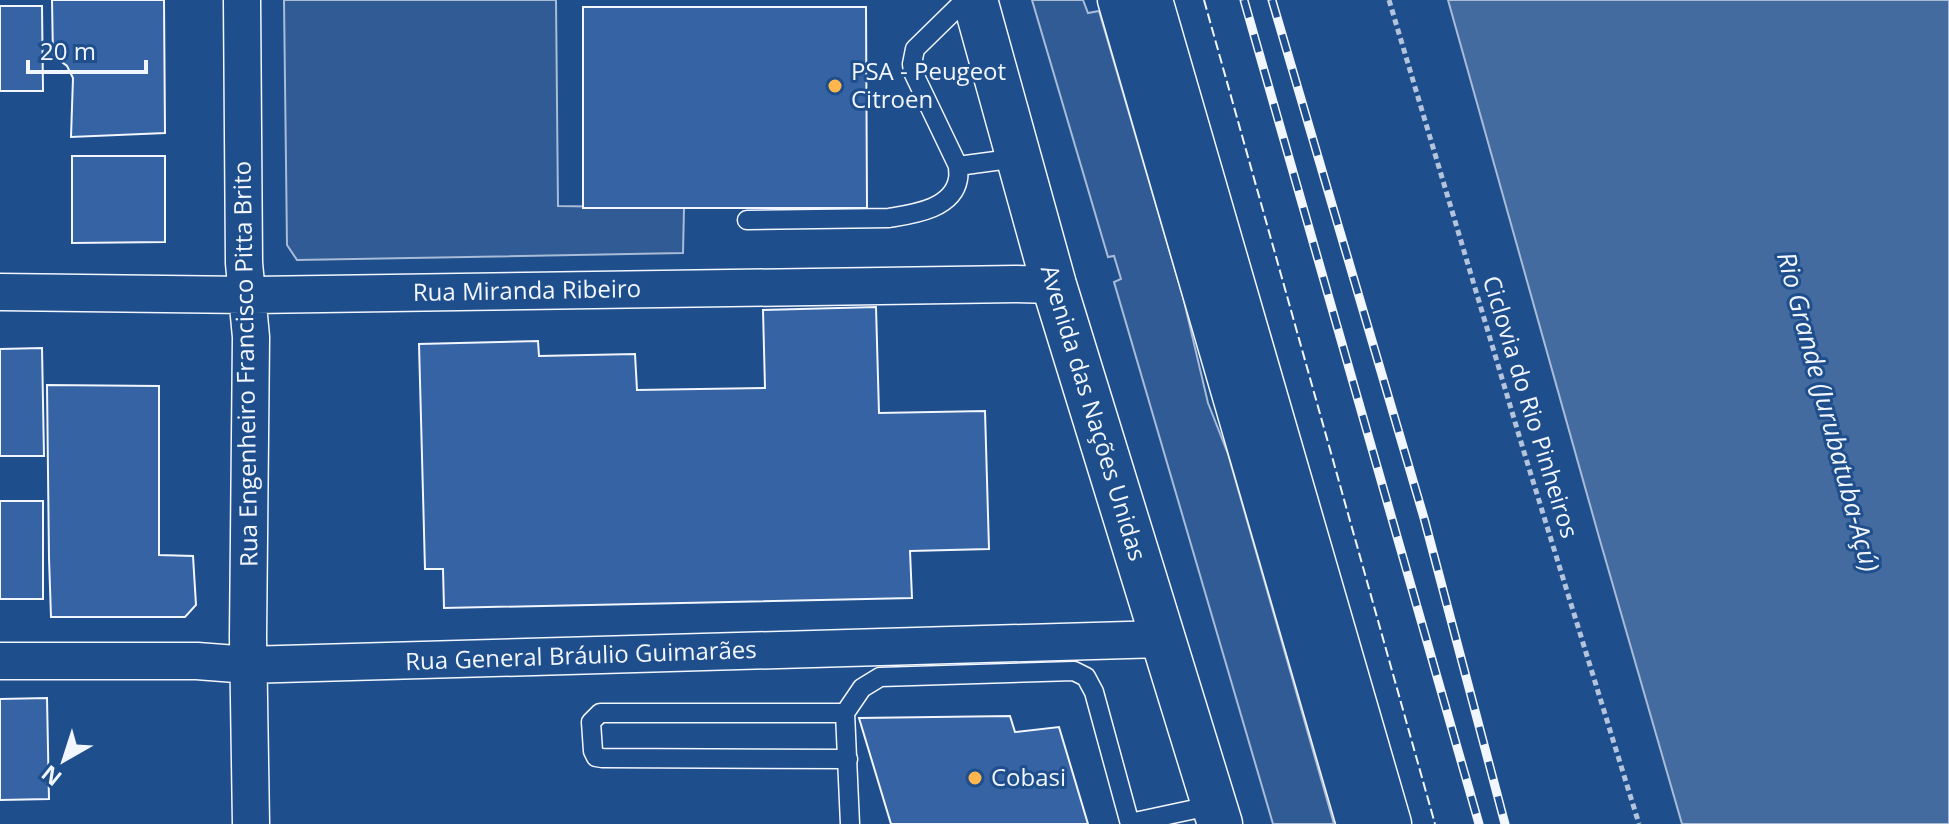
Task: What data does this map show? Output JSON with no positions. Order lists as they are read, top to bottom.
{
  "streets": {
    "highway": ["Avenida das Nações Unidas"],
    "street": ["Rua Miranda Ribeiro", "Rua Engenheiro Francisco Pitta Brito", "Rua General Bráulio Guimarães"],
    "path": ["Ciclovia do Rio Pinheiros"]
  },
  "crossings": [
    ["Rua Miranda Ribeiro", "Rua Engenheiro Francisco Pitta Brito"],
    ["Rua Miranda Ribeiro", "Avenida das Nações Unidas"],
    ["Rua Engenheiro Francisco Pitta Brito", "Rua General Bráulio Guimarães"],
    ["Avenida das Nações Unidas", "Rua General Bráulio Guimarães"]
  ],
  "water": ["Rio Grande (Jurubatuba-Açú)"],
  "places": ["PSA - Peugeot Citroen", "Cobasi"],
  "scale_bar": "20 m",
  "north": "bottom left"
}
